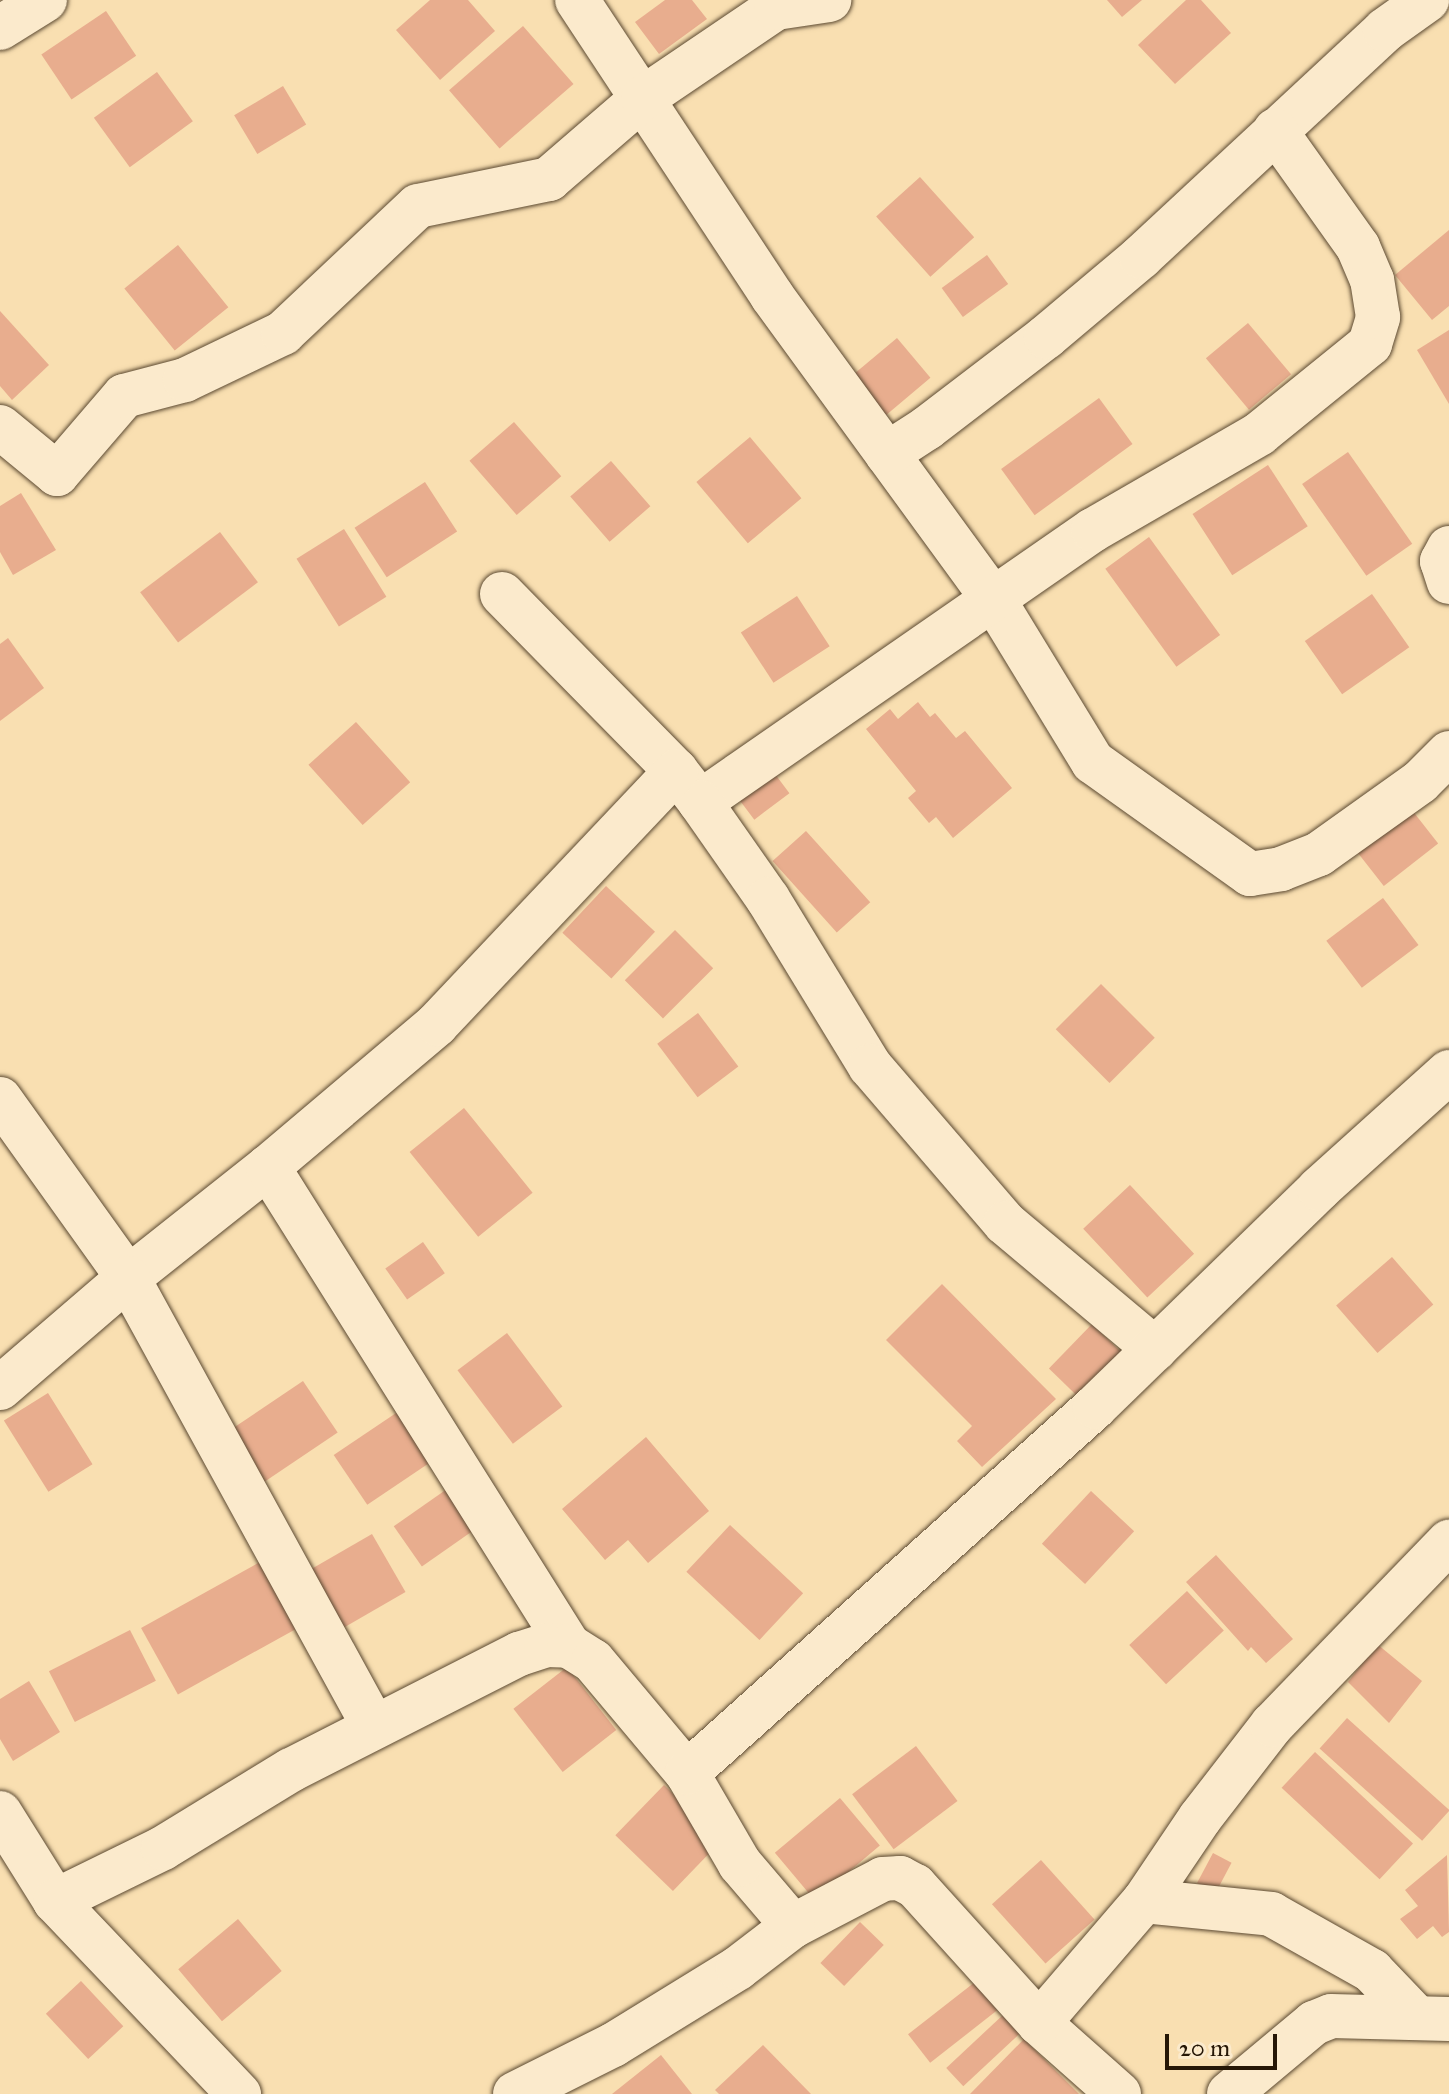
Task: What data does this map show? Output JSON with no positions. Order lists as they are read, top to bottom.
{
  "scale_bar": "20 m"
}
